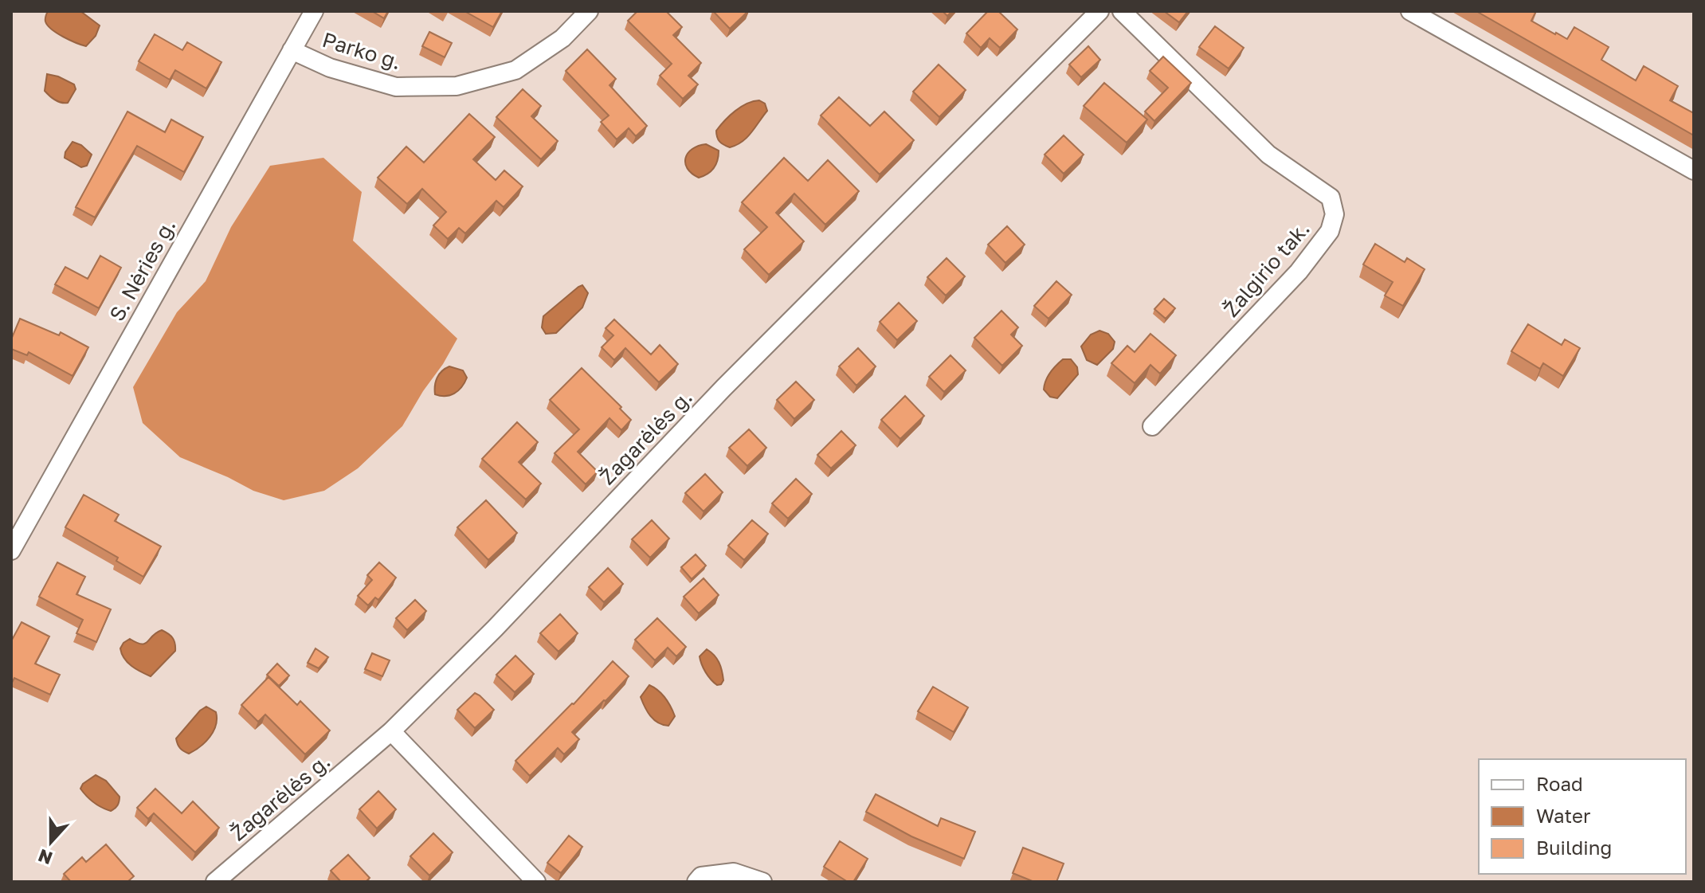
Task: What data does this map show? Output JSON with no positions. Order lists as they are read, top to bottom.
{
  "streets": {
    "street": [
      "Parko g.",
      "Žalgirio tak.",
      "S. Nėries g.",
      "Žagarėlės g."
    ]
  },
  "crossings": [
    ["Parko g.", "S. Nėries g."]
  ],
  "legend": ["Road", "Water", "Building"],
  "north": "bottom"
}
